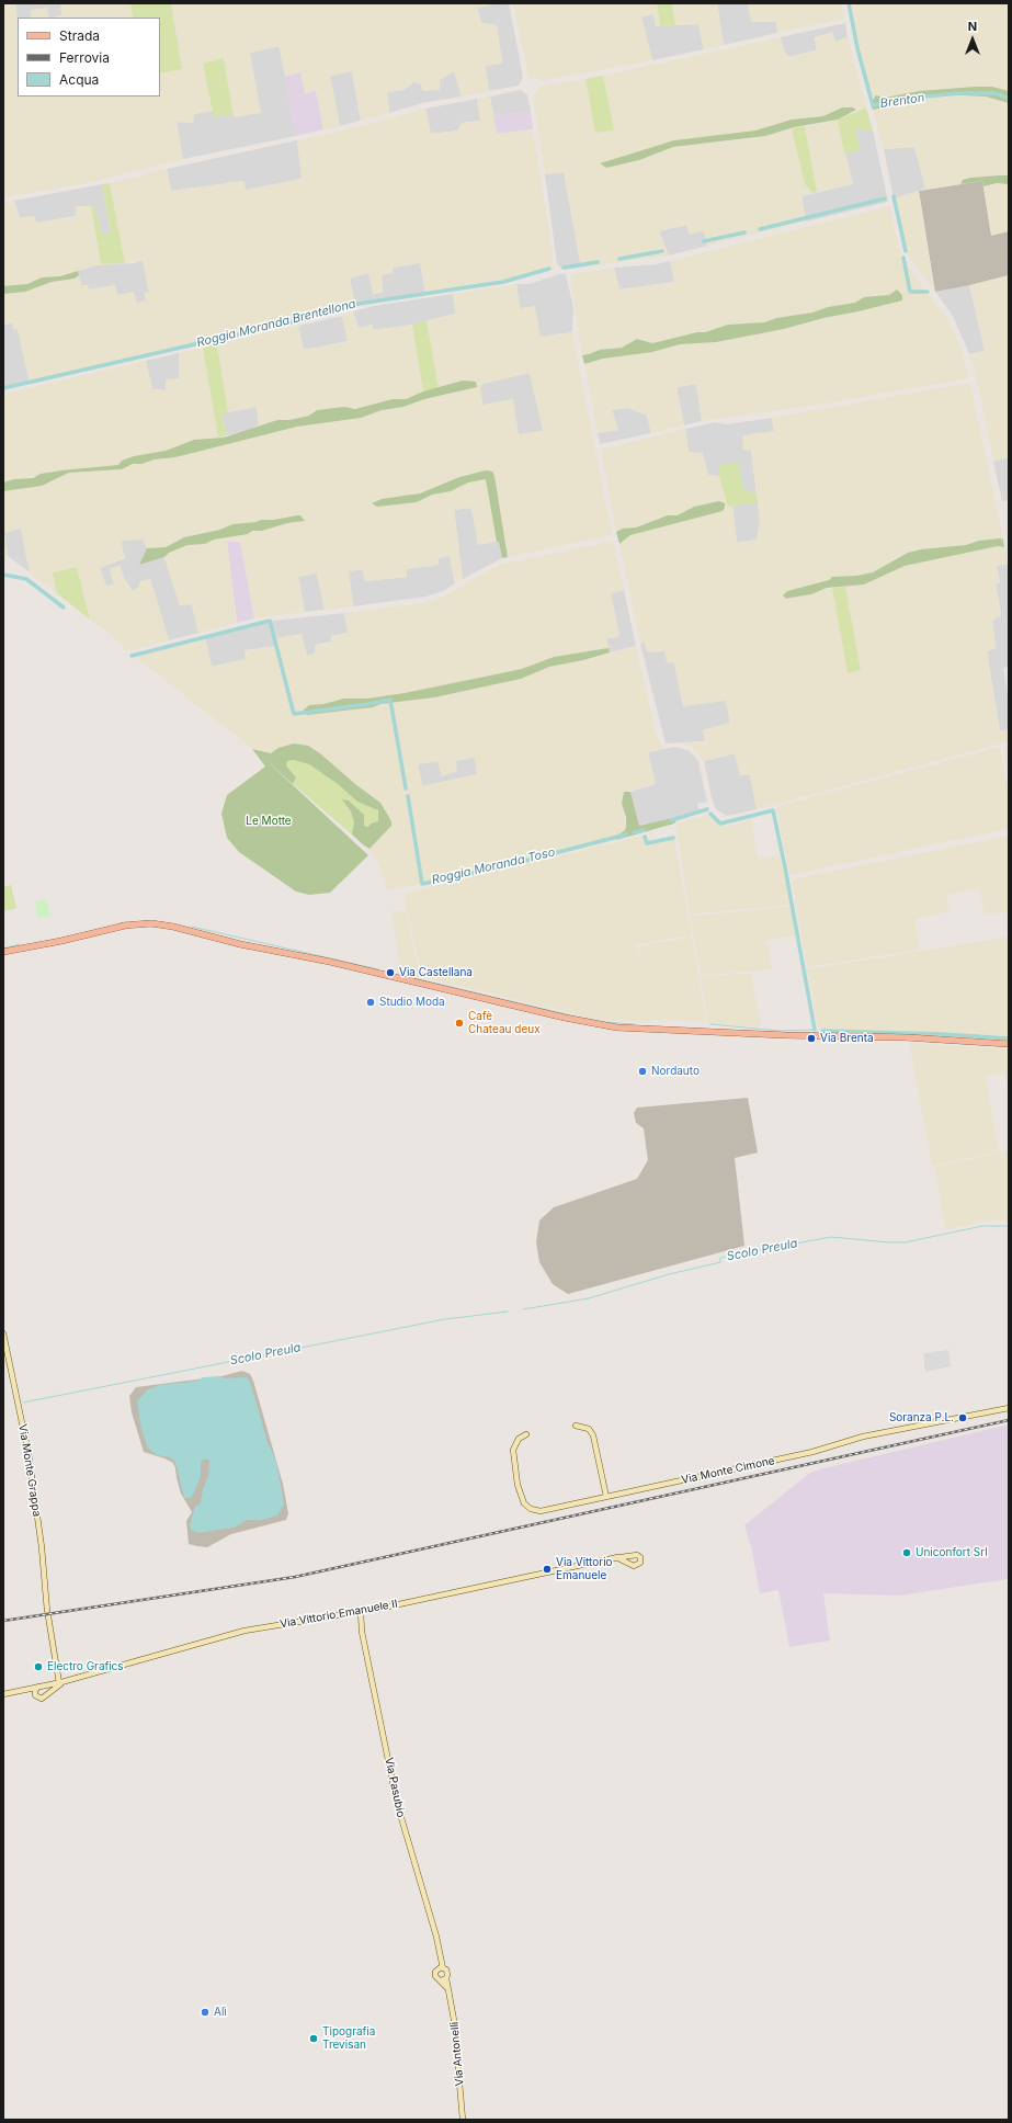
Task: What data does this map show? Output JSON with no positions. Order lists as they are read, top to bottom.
{
  "streets": {
    "main road": [
      "Via Monte Grappa",
      "Via Monte Cimone",
      "Via Vittorio Emanuele II",
      "Via Pasubio",
      "Via Antonelli"
    ]
  },
  "crossings": [
    ["Via Vittorio Emanuele II", "Via Pasubio"],
    ["Via Pasubio", "Via Antonelli"]
  ],
  "water": [
    "Brenton",
    "Roggia Moranda Brentellona",
    "Roggia Moranda Toso",
    "Scolo Preula"
  ],
  "parks": ["Le Motte"],
  "places": [
    "Via Castellana",
    "Studio Moda",
    "Cafè Chateau deux",
    "Via Brenta",
    "Nordauto",
    "Soranza P.L.",
    "Uniconfort Srl",
    "Via Vittorio Emanuele",
    "Electro Grafics",
    "Alì",
    "Tipografia Trevisan"
  ],
  "legend": ["Strada", "Ferrovia", "Acqua"],
  "north": "top"
}
